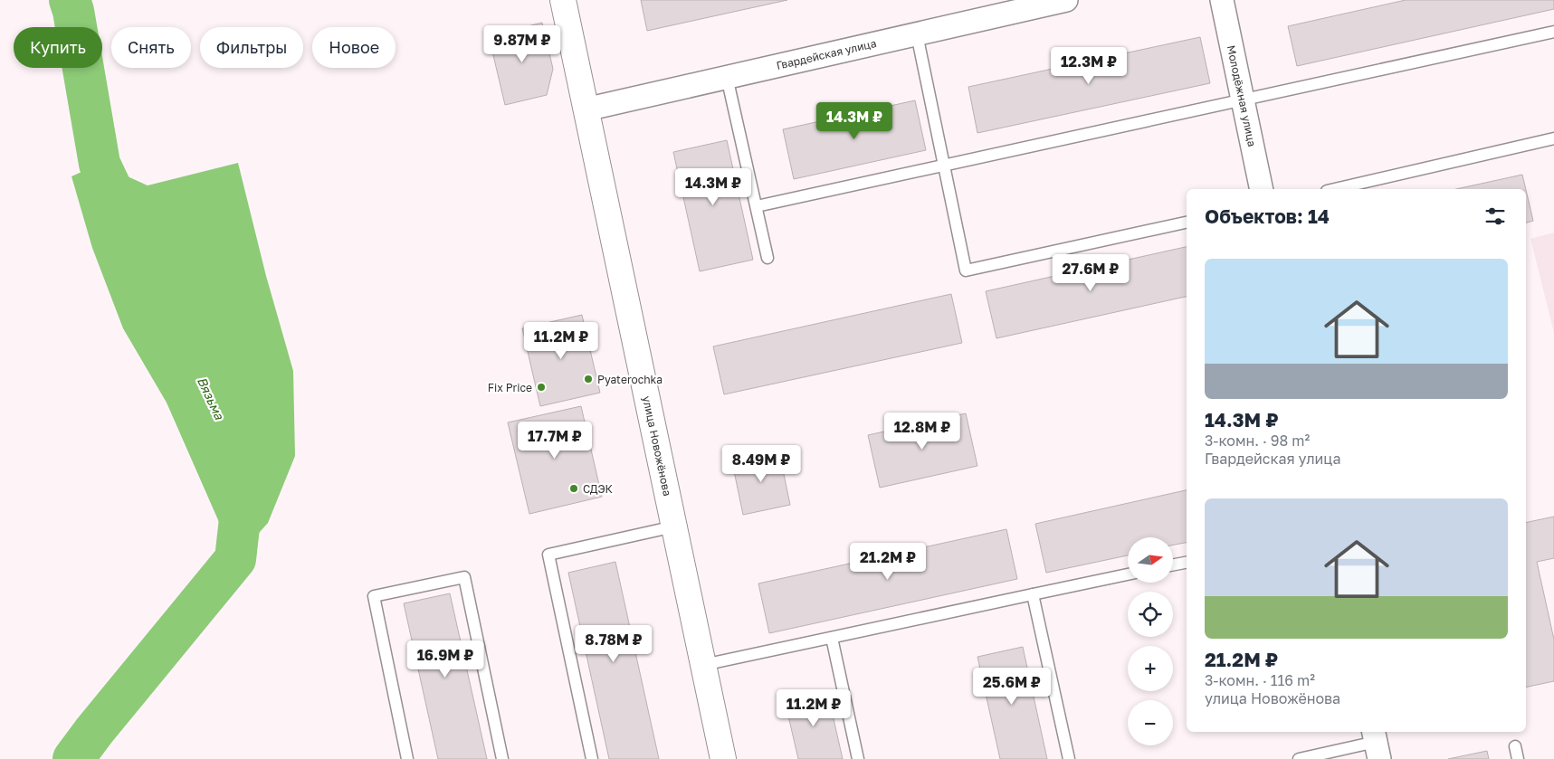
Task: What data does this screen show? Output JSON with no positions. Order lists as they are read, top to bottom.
{
  "streets": {
    "street": ["Гвардейская улица", "Молодёжная улица", "улица Новожёнова"]
  },
  "crossings": [
    ["Гвардейская улица", "улица Новожёнова"]
  ],
  "water": ["Вязьма"],
  "places": ["Pyaterochka", "Fix Price", "СДЭК"],
  "north": "right",
  "page": {
    "price": [
      "9.87M ₽",
      "12.3M ₽",
      "14.3M ₽",
      "14.3M ₽",
      "27.6M ₽",
      "11.2M ₽",
      "12.8M ₽",
      "17.7M ₽",
      "8.49M ₽",
      "21.2M ₽",
      "8.78M ₽",
      "16.9M ₽",
      "25.6M ₽",
      "11.2M ₽"
    ],
    "chip": [
      "Купить",
      "Снять",
      "Фильтры",
      "Новое"
    ],
    "heading": "Объектов: 14",
    "list": [
      {
        "name": "14.3M ₽",
        "note": "3-комн. · 98 m² · Гвардейская улица"
      },
      {
        "name": "21.2M ₽",
        "note": "3-комн. · 116 m² · улица Новожёнова"
      }
    ],
    "map_buttons": ["+", "−"]
  }
}
